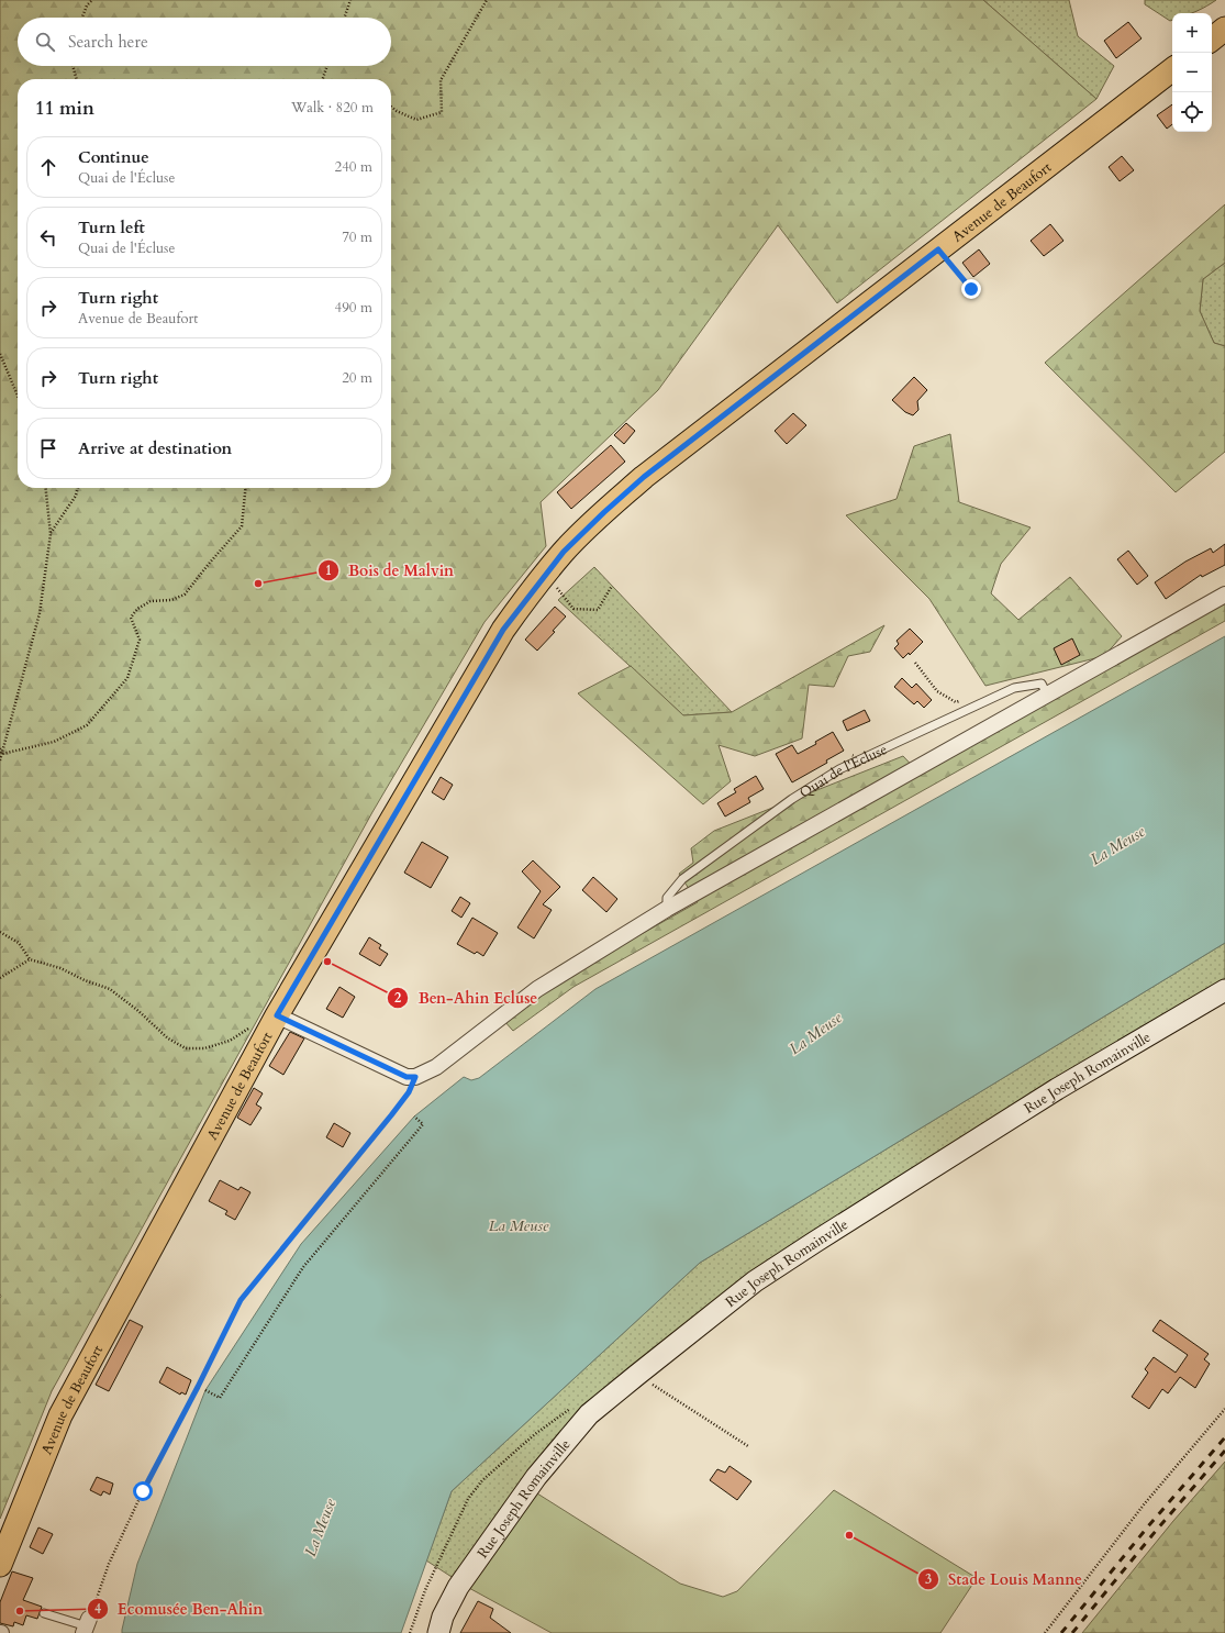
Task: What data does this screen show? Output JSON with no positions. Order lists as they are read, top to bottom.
{
  "streets": {
    "main road": ["Avenue de Beaufort"],
    "street": ["Rue Joseph Romainville"],
    "lane": ["Quai de l'Écluse"]
  },
  "water": ["La Meuse"],
  "places": [
    "Bois de Malvin",
    "Ben-Ahin Ecluse",
    "Stade Louis Manne",
    "Ecomusée Ben-Ahin"
  ],
  "page": {
    "map_buttons": ["+", "−"],
    "search": "Search here",
    "heading": ["11 min", "Walk · 820 m"],
    "list": [
      ["Continue", "Quai de l'Écluse", "240 m"],
      ["Turn left", "Quai de l'Écluse", "70 m"],
      ["Turn right", "Avenue de Beaufort", "490 m"],
      ["Turn right", "20 m"],
      "Arrive at destination"
    ]
  }
}
